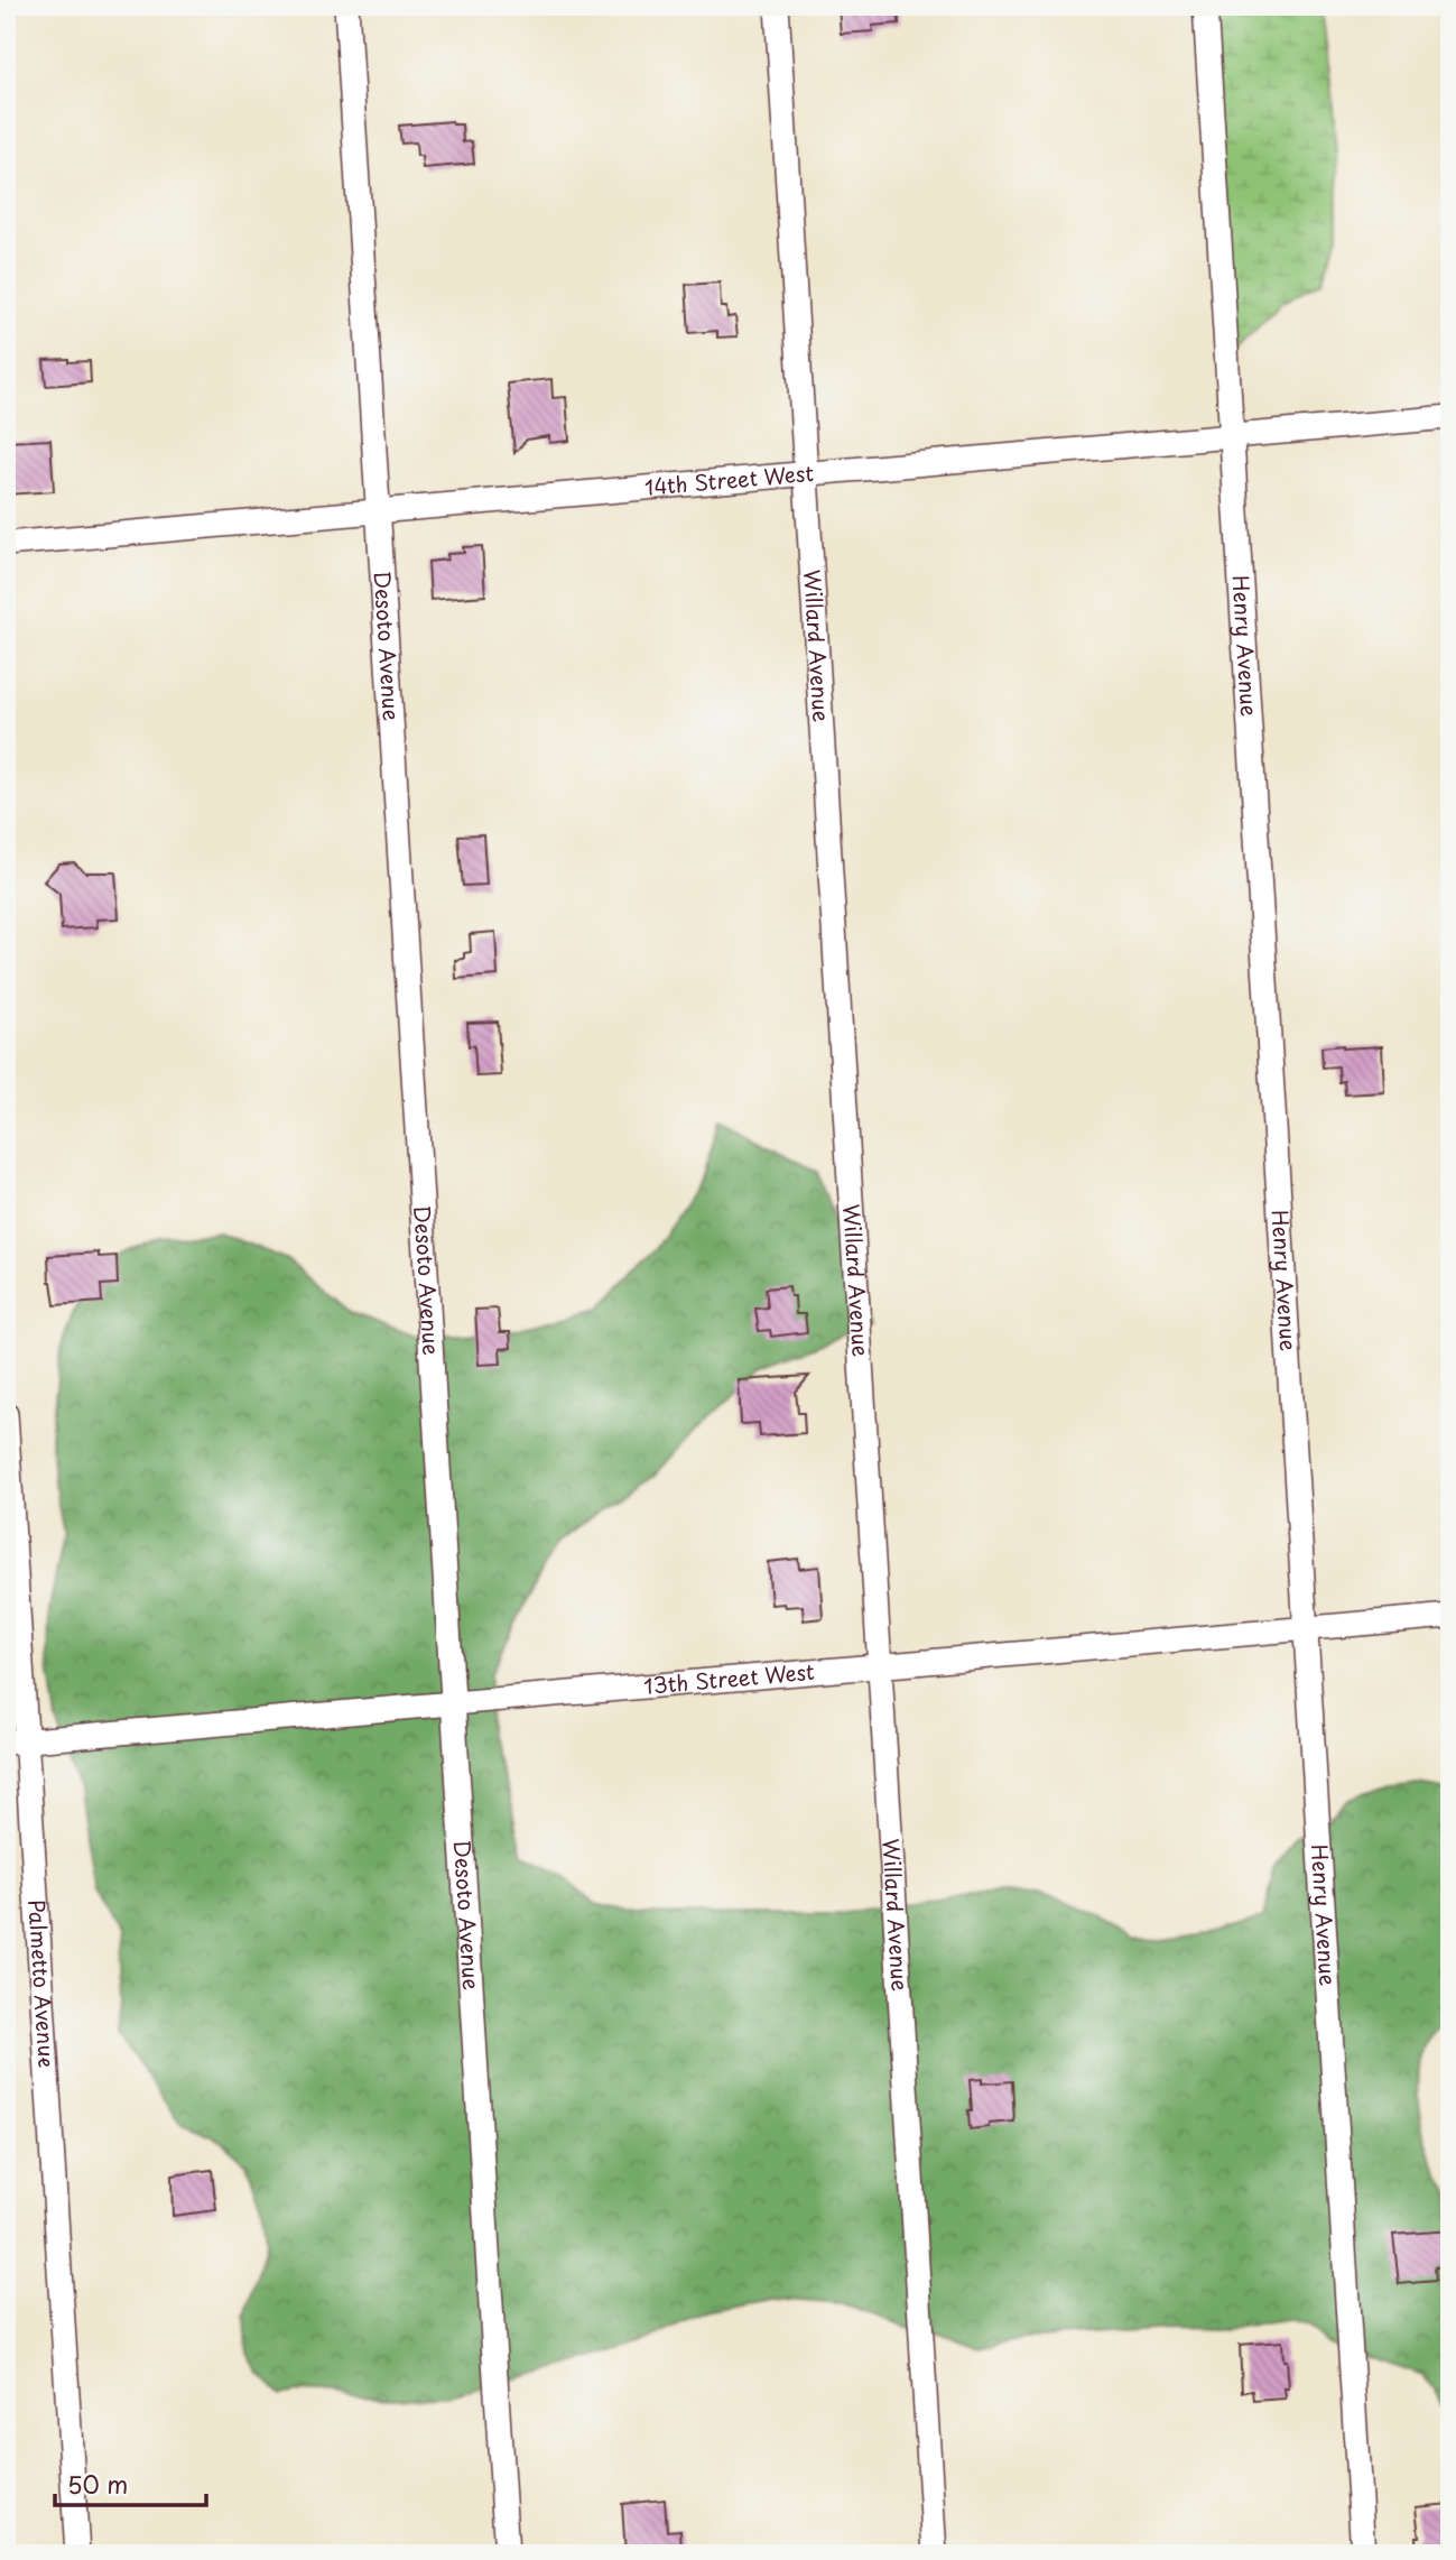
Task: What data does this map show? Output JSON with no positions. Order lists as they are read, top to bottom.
{
  "streets": {
    "street": [
      "14th Street West",
      "Desoto Avenue",
      "Willard Avenue",
      "Henry Avenue",
      "13th Street West",
      "Palmetto Avenue"
    ]
  },
  "crossings": [
    ["14th Street West", "Desoto Avenue"],
    ["14th Street West", "Willard Avenue"],
    ["14th Street West", "Henry Avenue"],
    ["Desoto Avenue", "13th Street West"],
    ["Willard Avenue", "13th Street West"],
    ["Henry Avenue", "13th Street West"],
    ["13th Street West", "Palmetto Avenue"]
  ],
  "scale_bar": "50 m"
}
